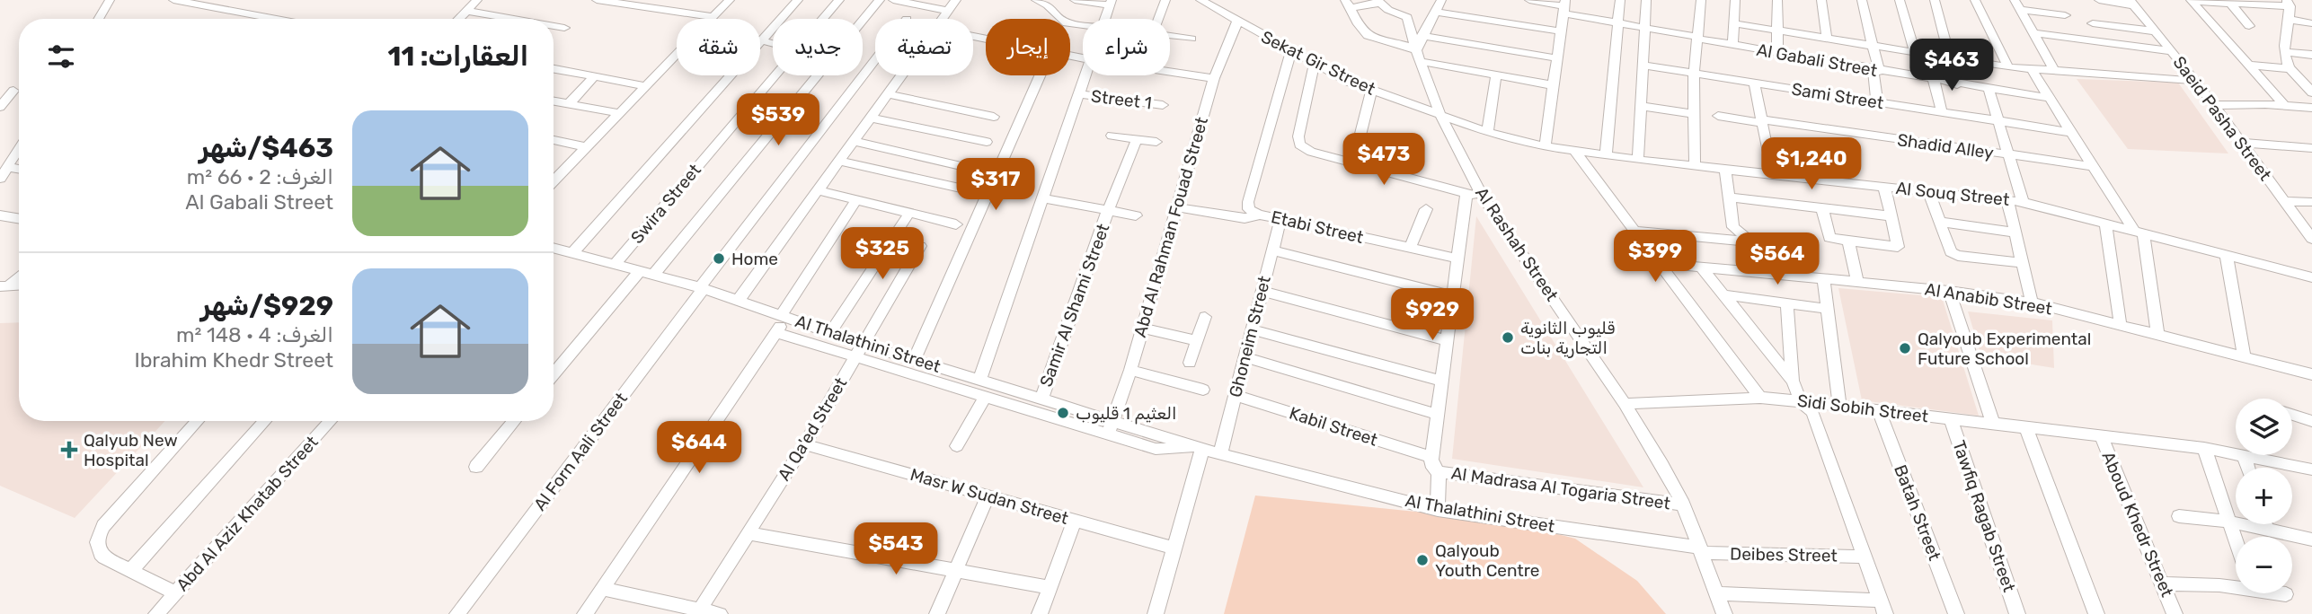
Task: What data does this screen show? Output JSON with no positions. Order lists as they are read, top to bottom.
{
  "streets": {
    "street": [
      "Al Gabali Street",
      "Sekat Gir Street",
      "Sami Street",
      "Street 1",
      "Saeid Pasha Street",
      "Shadid Alley",
      "Al Souq Street",
      "Swira Street",
      "Abd Al Rahman Fouad Street",
      "Etabi Street",
      "Al Rashah Street",
      "Al Anabib Street",
      "Samir Al Shami Street",
      "Ghoneim Street",
      "Al Thalathini Street",
      "Sidi Sobih Street",
      "Kabil Street",
      "Al Qa'ed Street",
      "Al Forn Aali Street",
      "Al Madrasa Al Togaria Street",
      "Masr W Sudan Street",
      "Batah Street",
      "Abd Al Aziz Khatab Street",
      "Tawfiq Ragab Street",
      "Aboud Khedr Street",
      "Deibes Street"
    ]
  },
  "crossings": [
    ["Sekat Gir Street", "Al Souq Street"],
    ["Sekat Gir Street", "Abd Al Rahman Fouad Street"],
    ["Sekat Gir Street", "Al Rashah Street"],
    ["Al Souq Street", "Al Rashah Street"],
    ["Swira Street", "Al Thalathini Street"],
    ["Abd Al Rahman Fouad Street", "Etabi Street"],
    ["Abd Al Rahman Fouad Street", "Al Thalathini Street"],
    ["Etabi Street", "Ghoneim Street"],
    ["Al Rashah Street", "Al Thalathini Street"],
    ["Al Rashah Street", "Sidi Sobih Street"],
    ["Al Rashah Street", "Al Madrasa Al Togaria Street"],
    ["Al Rashah Street", "Deibes Street"],
    ["Samir Al Shami Street", "Al Thalathini Street"],
    ["Ghoneim Street", "Al Thalathini Street"],
    ["Ghoneim Street", "Kabil Street"],
    ["Al Thalathini Street", "Al Qa'ed Street"],
    ["Al Thalathini Street", "Al Forn Aali Street"],
    ["Al Thalathini Street", "Deibes Street"],
    ["Sidi Sobih Street", "Batah Street"],
    ["Sidi Sobih Street", "Tawfiq Ragab Street"],
    ["Sidi Sobih Street", "Aboud Khedr Street"],
    ["Al Qa'ed Street", "Masr W Sudan Street"]
  ],
  "places": {
    "other": [
      "Home",
      "قليوب الثانوية التجارية بنات",
      "Qalyoub Experimental Future School",
      "العثيم 1 قليوب",
      "Qalyoub Youth Centre"
    ],
    "health": ["Qalyub New Hospital"]
  },
  "page": {
    "chip": [
      "شراء",
      "إيجار",
      "تصفية",
      "جديد",
      "شقة"
    ],
    "heading": "العقارات: 11",
    "price": [
      "$463",
      "$539",
      "$473",
      "$1,240",
      "$317",
      "$325",
      "$399",
      "$564",
      "$929",
      "$644",
      "$543"
    ],
    "list": [
      {
        "name": "$463/شهر",
        "note": "الغرف: 2 · 66 m² · Al Gabali Street"
      },
      {
        "name": "$929/شهر",
        "note": "الغرف: 4 · 148 m² · Ibrahim Khedr Street"
      }
    ],
    "map_buttons": ["+", "−"]
  }
}
